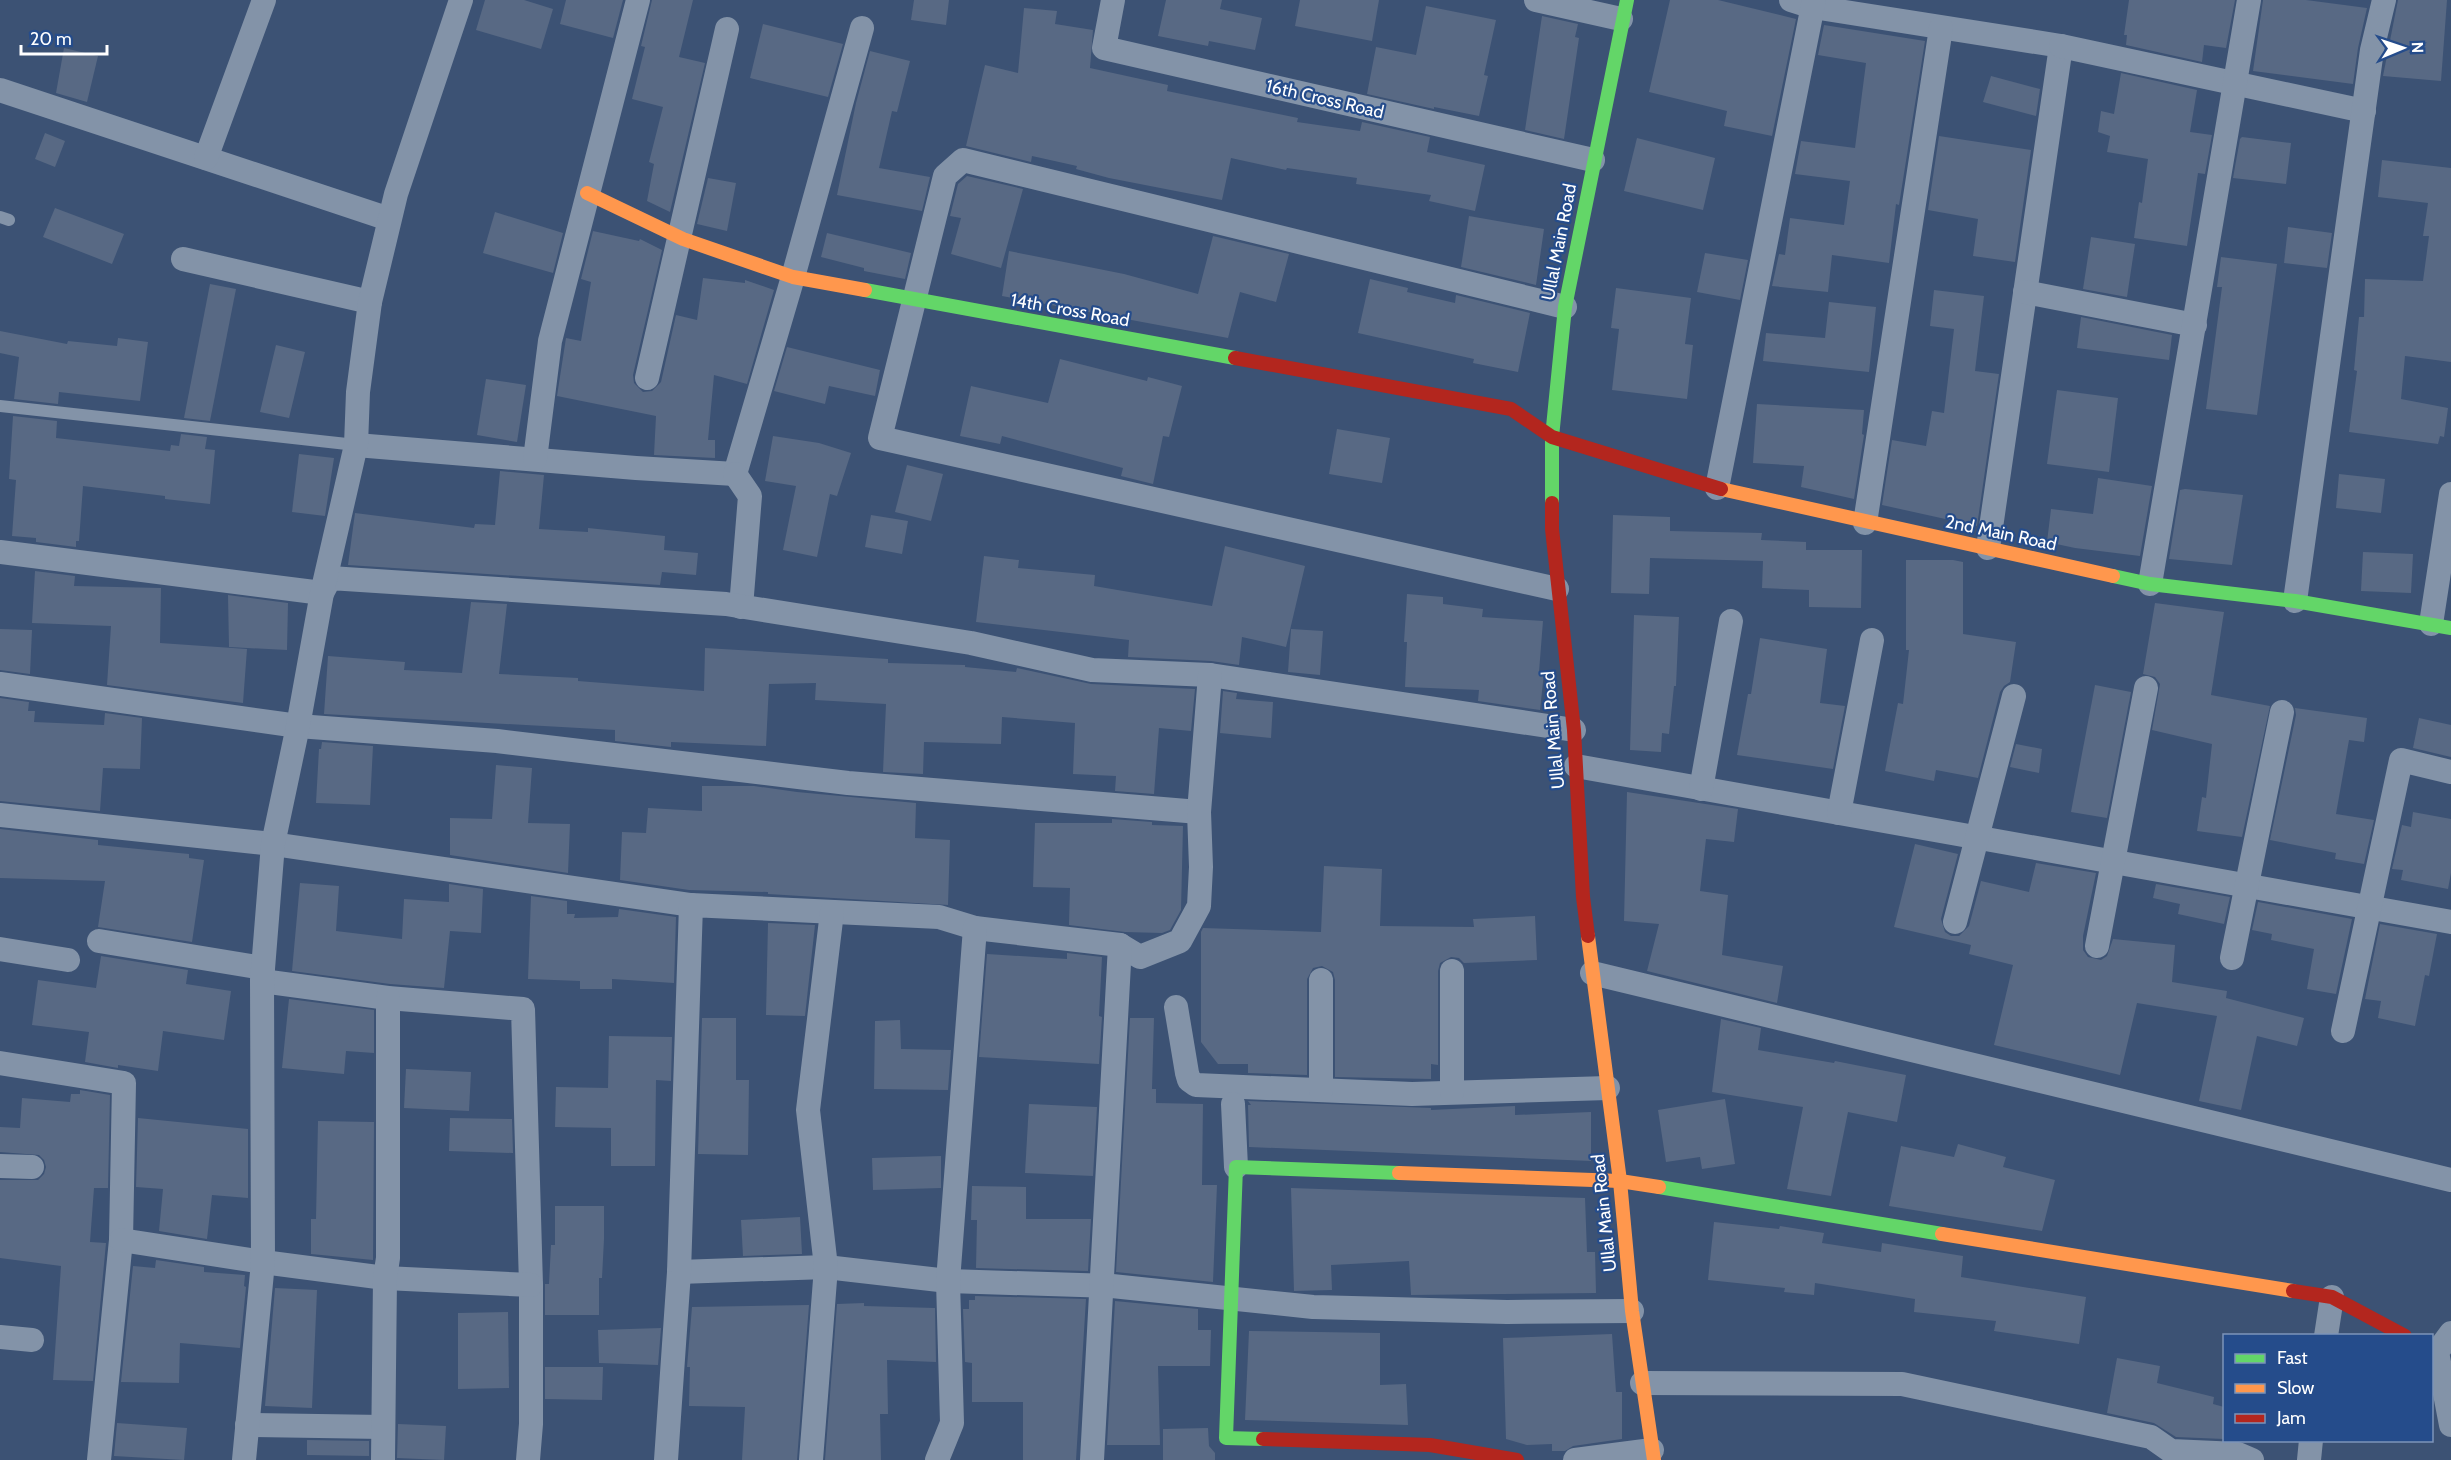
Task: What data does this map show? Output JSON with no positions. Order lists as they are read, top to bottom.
{
  "streets": {
    "street": [
      "16th Cross Road",
      "Ullal Main Road",
      "14th Cross Road",
      "2nd Main Road"
    ]
  },
  "crossings": [
    ["16th Cross Road", "Ullal Main Road"],
    ["Ullal Main Road", "14th Cross Road"],
    ["Ullal Main Road", "2nd Main Road"],
    ["14th Cross Road", "2nd Main Road"]
  ],
  "legend": ["Fast", "Slow", "Jam"],
  "scale_bar": "20 m",
  "north": "right"
}
